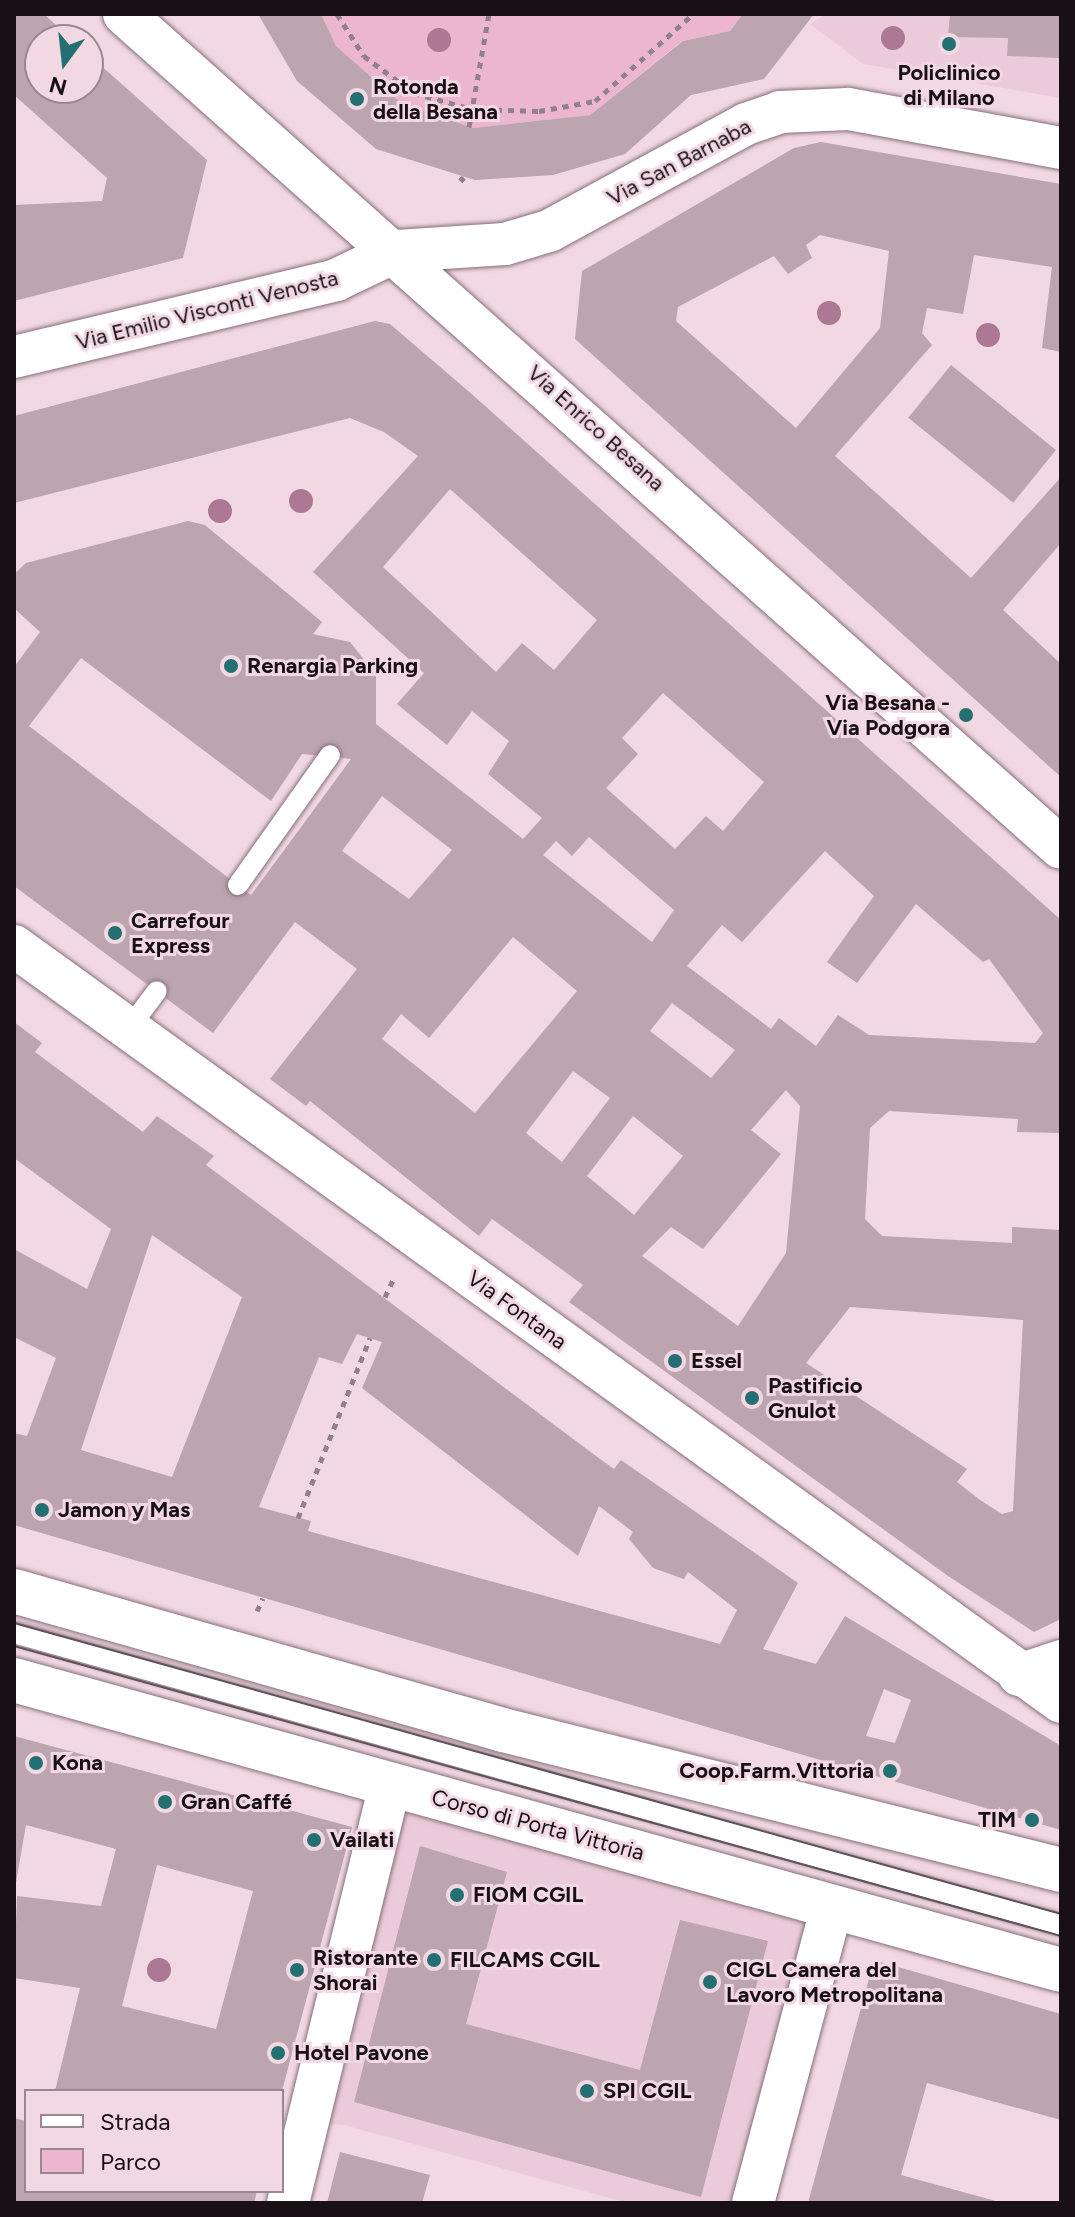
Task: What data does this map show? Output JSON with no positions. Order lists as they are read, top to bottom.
{
  "streets": {
    "street": [
      "Via San Barnaba",
      "Via Emilio Visconti Venosta",
      "Via Enrico Besana",
      "Via Fontana",
      "Corso di Porta Vittoria"
    ]
  },
  "crossings": [
    ["Via San Barnaba", "Via Emilio Visconti Venosta"],
    ["Via San Barnaba", "Via Enrico Besana"],
    ["Via Emilio Visconti Venosta", "Via Enrico Besana"]
  ],
  "places": [
    "Policlinico di Milano",
    "Rotonda della Besana",
    "Renargia Parking",
    "Via Besana - Via Podgora",
    "Carrefour Express",
    "Essel",
    "Pastificio Gnulot",
    "Jamon y Mas",
    "Kona",
    "Coop.Farm.Vittoria",
    "Gran Caffé",
    "TIM",
    "Vailati",
    "FIOM CGIL",
    "FILCAMS CGIL",
    "Ristorante Shorai",
    "CIGL Camera del Lavoro Metropolitana",
    "Hotel Pavone",
    "SPI CGIL"
  ],
  "legend": ["Strada", "Parco"],
  "north": "bottom"
}
